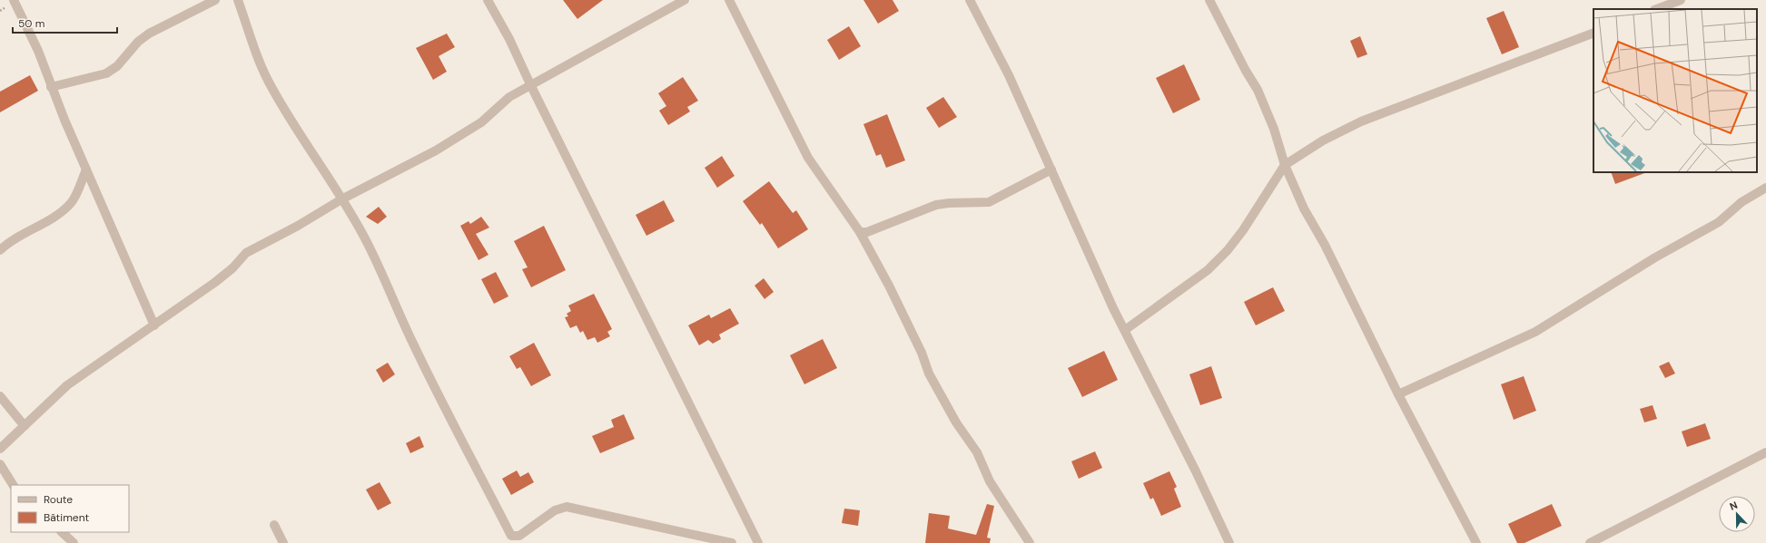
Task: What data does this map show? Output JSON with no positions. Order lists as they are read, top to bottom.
{
  "legend": ["Route", "Bâtiment"],
  "scale_bar": "50 m",
  "north": "top"
}
